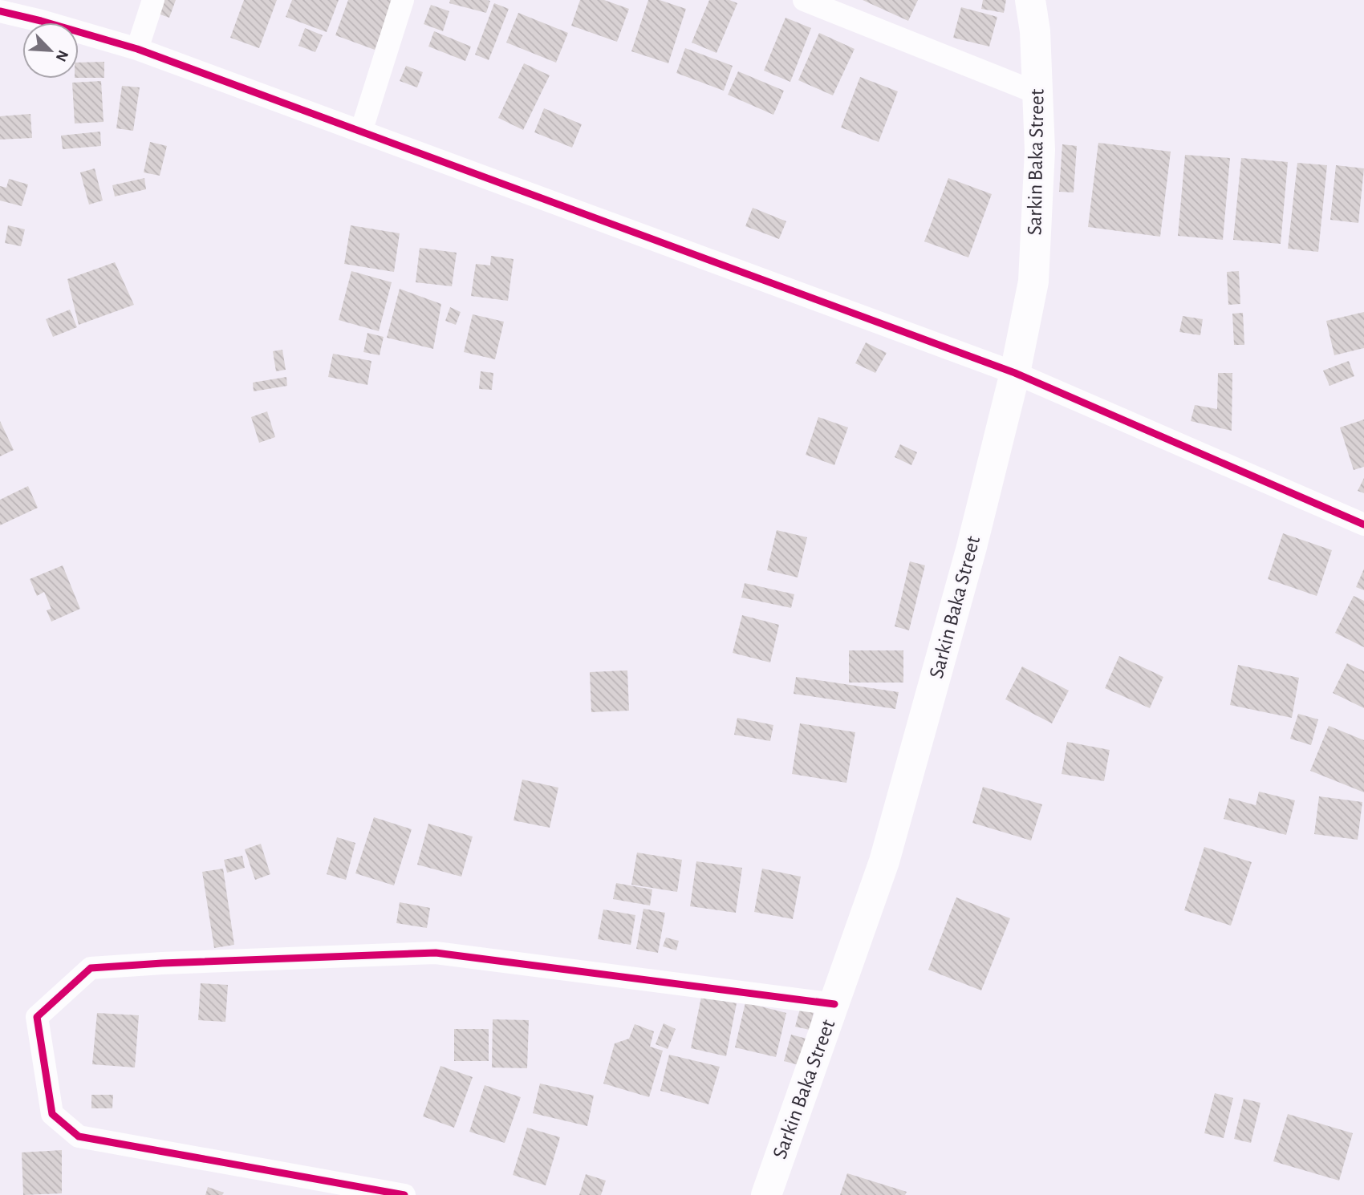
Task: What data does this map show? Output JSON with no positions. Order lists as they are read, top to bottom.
{
  "streets": {
    "street": ["Sarkin Baka Street"]
  },
  "north": "bottom right"
}
